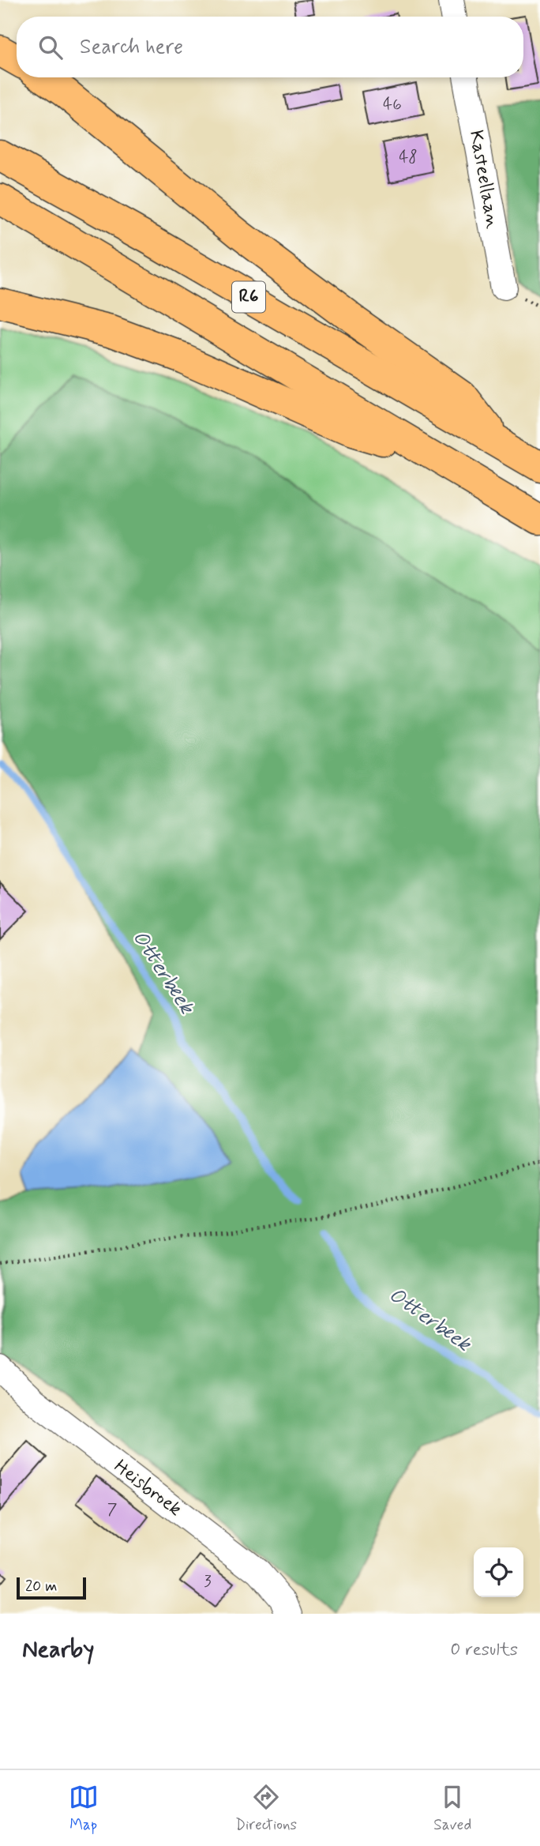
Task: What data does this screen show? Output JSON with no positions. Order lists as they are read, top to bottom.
{
  "streets": {
    "highway": ["R6"],
    "street": ["Kasteellaan", "Heisbroek"]
  },
  "water": ["Otterbeek"],
  "house_numbers": [
    "46",
    "48",
    "7",
    "3"
  ],
  "scale_bar": "20 m",
  "page": {
    "search": "Search here",
    "scale": "20 m",
    "heading": ["Nearby", "0 results"],
    "nav": ["Map", "Directions", "Saved"]
  }
}
